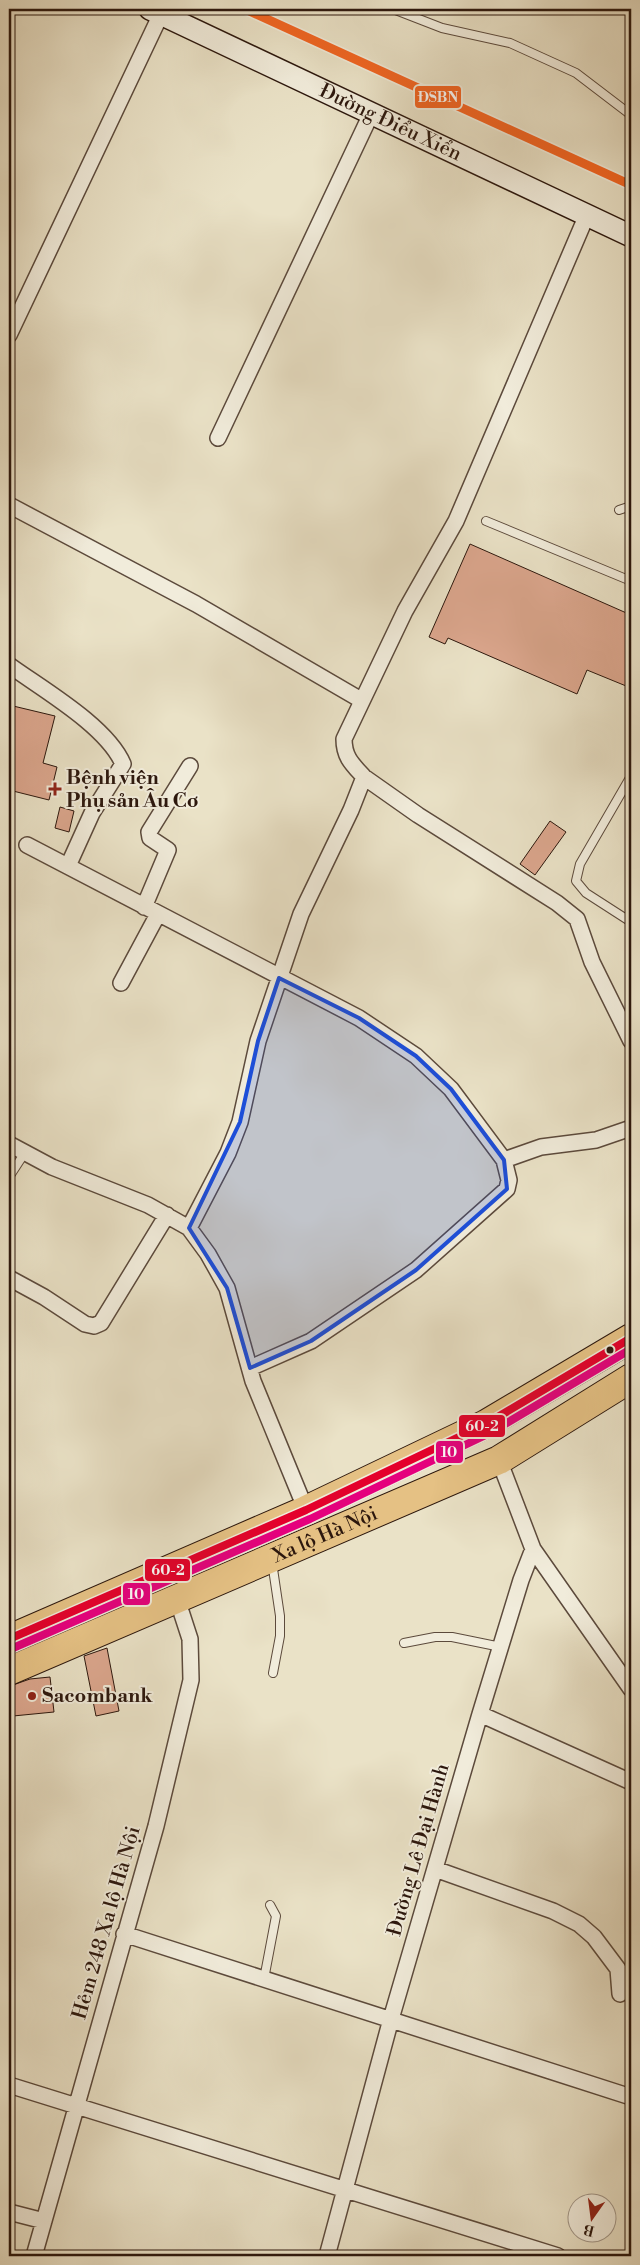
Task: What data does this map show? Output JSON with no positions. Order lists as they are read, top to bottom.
{
  "streets": {
    "highway": ["Xa lộ Hà Nội"],
    "street": ["Đường Điểu Xiển", "Đường Lê Đại Hành", "Hẻm 248 Xa lộ Hà Nội"]
  },
  "crossings": [
    ["Xa lộ Hà Nội", "Hẻm 248 Xa lộ Hà Nội"]
  ],
  "places": {
    "health": ["Bệnh viện Phụ sản Âu Cơ"],
    "other": ["Sacombank"]
  },
  "lines": ["transit line ĐSBN", "transit line 60-2", "transit line 10"],
  "north": "bottom"
}
